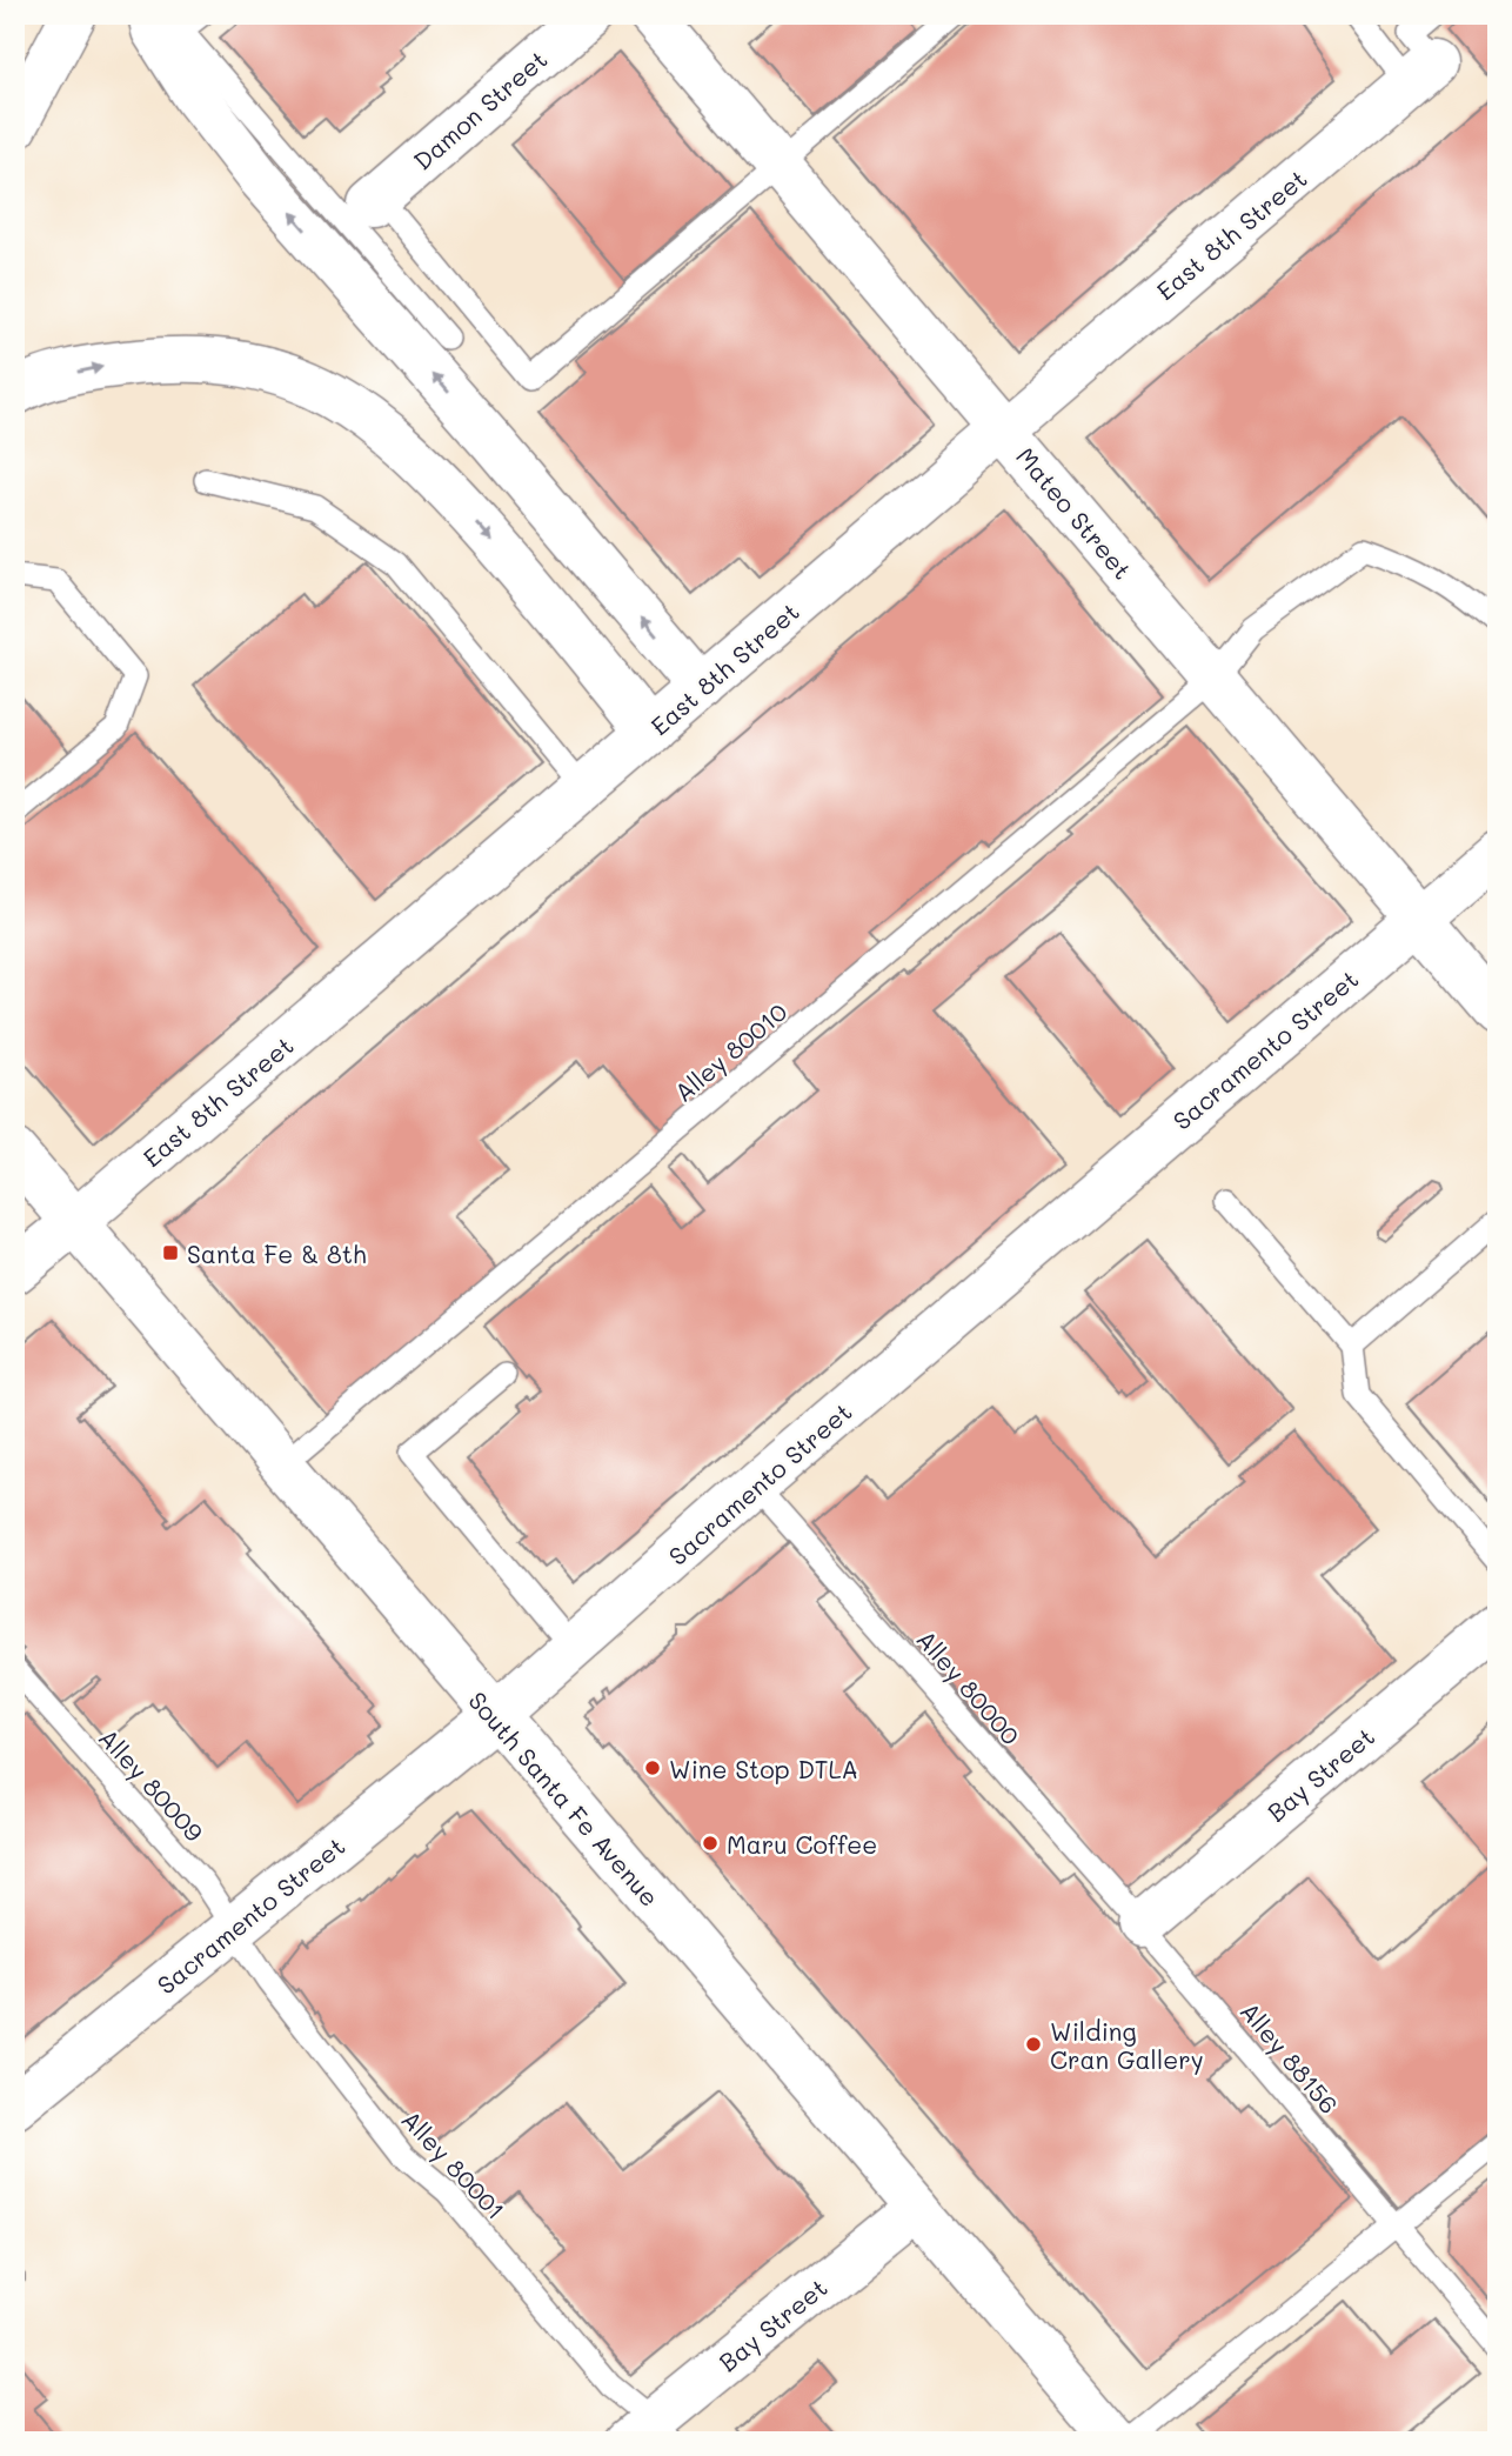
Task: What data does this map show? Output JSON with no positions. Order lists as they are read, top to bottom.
{
  "streets": {
    "main road": [
      "Damon Street",
      "East 8th Street",
      "Mateo Street",
      "Sacramento Street",
      "Bay Street",
      "South Santa Fe Avenue"
    ],
    "lane": [
      "Alley 80010",
      "Alley 80000",
      "Alley 80009",
      "Alley 88156",
      "Alley 80001"
    ]
  },
  "crossings": [
    ["East 8th Street", "Mateo Street"],
    ["East 8th Street", "South Santa Fe Avenue"],
    ["Mateo Street", "Sacramento Street"],
    ["Mateo Street", "Alley 80010"],
    ["Sacramento Street", "Alley 80000"],
    ["Sacramento Street", "Alley 80009"],
    ["Sacramento Street", "South Santa Fe Avenue"],
    ["Sacramento Street", "Alley 80001"],
    ["Alley 80010", "South Santa Fe Avenue"],
    ["Alley 80000", "Bay Street"],
    ["Alley 80000", "Alley 88156"],
    ["Bay Street", "South Santa Fe Avenue"],
    ["Bay Street", "Alley 88156"],
    ["Bay Street", "Alley 80001"],
    ["Alley 80009", "Alley 80001"]
  ],
  "places": {
    "transit": ["Santa Fe & 8th"],
    "other": ["Wine Stop DTLA", "Maru Coffee", "Wilding Cran Gallery"]
  }
}
